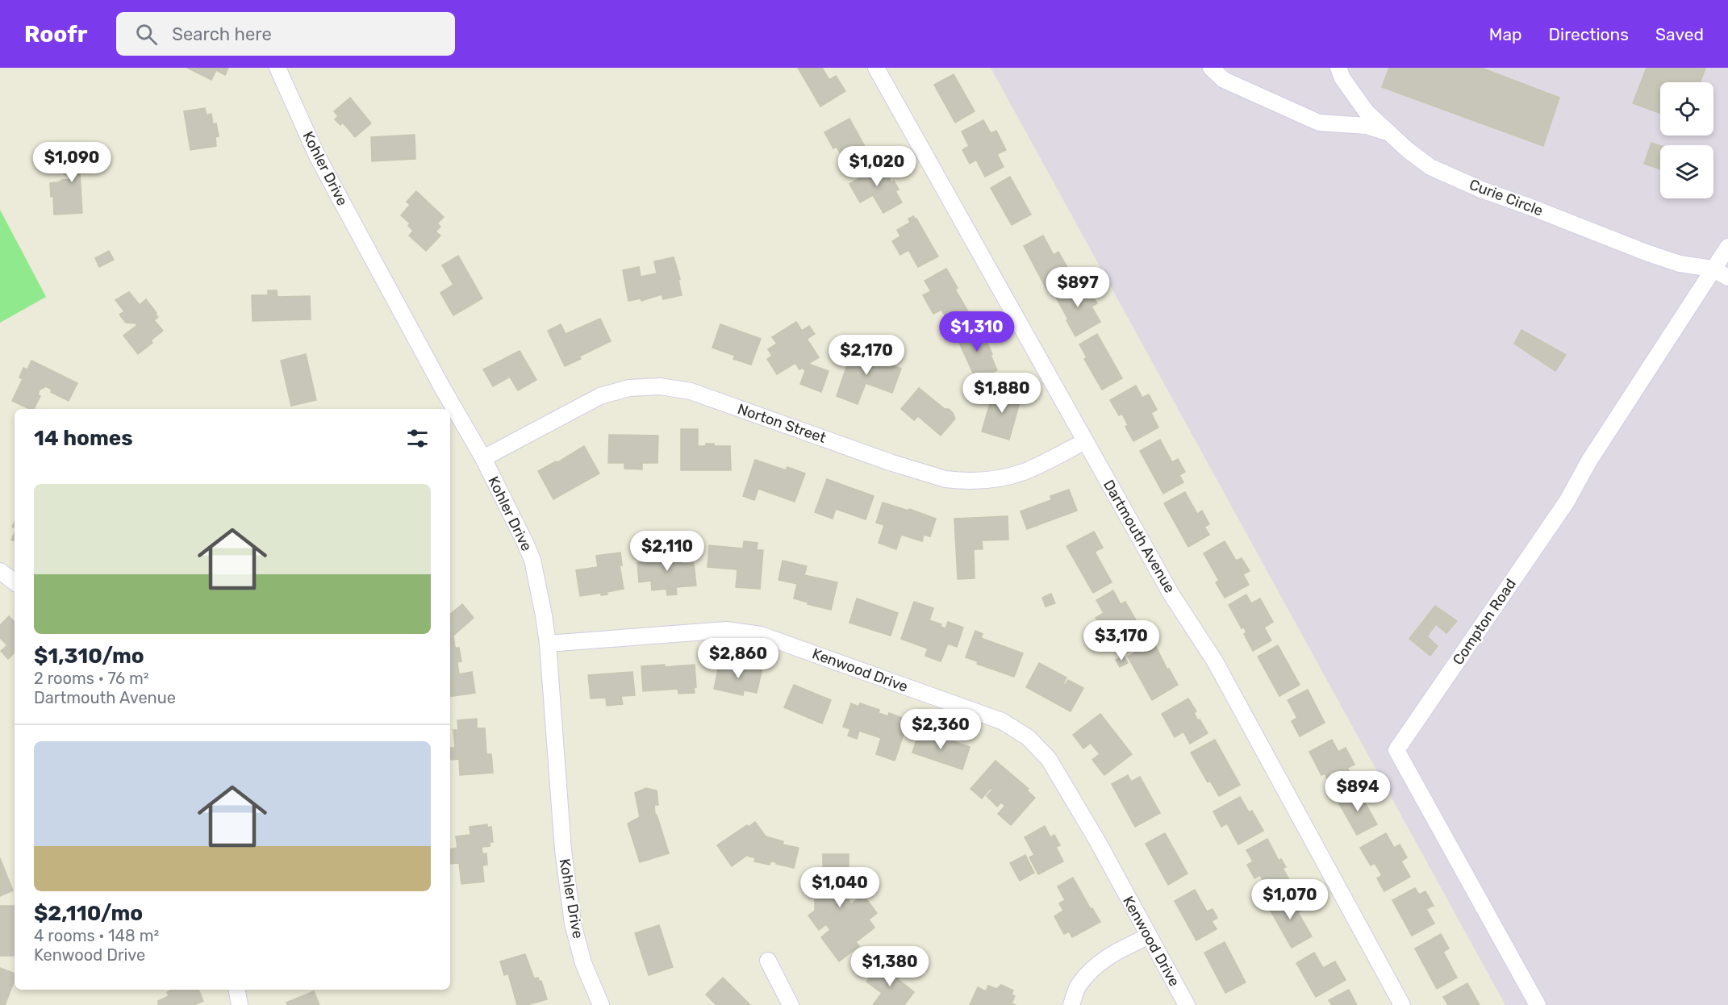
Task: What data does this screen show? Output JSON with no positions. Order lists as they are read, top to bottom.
{
  "streets": {
    "street": [
      "Kohler Drive",
      "Curie Circle",
      "Norton Street",
      "Dartmouth Avenue",
      "Compton Road",
      "Kenwood Drive"
    ]
  },
  "crossings": [
    ["Kohler Drive", "Norton Street"],
    ["Kohler Drive", "Kenwood Drive"],
    ["Curie Circle", "Compton Road"],
    ["Norton Street", "Dartmouth Avenue"]
  ],
  "page": {
    "header": "Roofr",
    "search": "Search here",
    "nav": ["Map", "Directions", "Saved"],
    "price": [
      "$1,090",
      "$1,020",
      "$897",
      "$1,310",
      "$2,170",
      "$1,880",
      "$2,110",
      "$3,170",
      "$2,860",
      "$2,360",
      "$894",
      "$1,040",
      "$1,070",
      "$1,380"
    ],
    "heading": "14 homes",
    "list": [
      {
        "name": "$1,310/mo",
        "note": "2 rooms · 76 m² · Dartmouth Avenue"
      },
      {
        "name": "$2,110/mo",
        "note": "4 rooms · 148 m² · Kenwood Drive"
      }
    ]
  }
}
